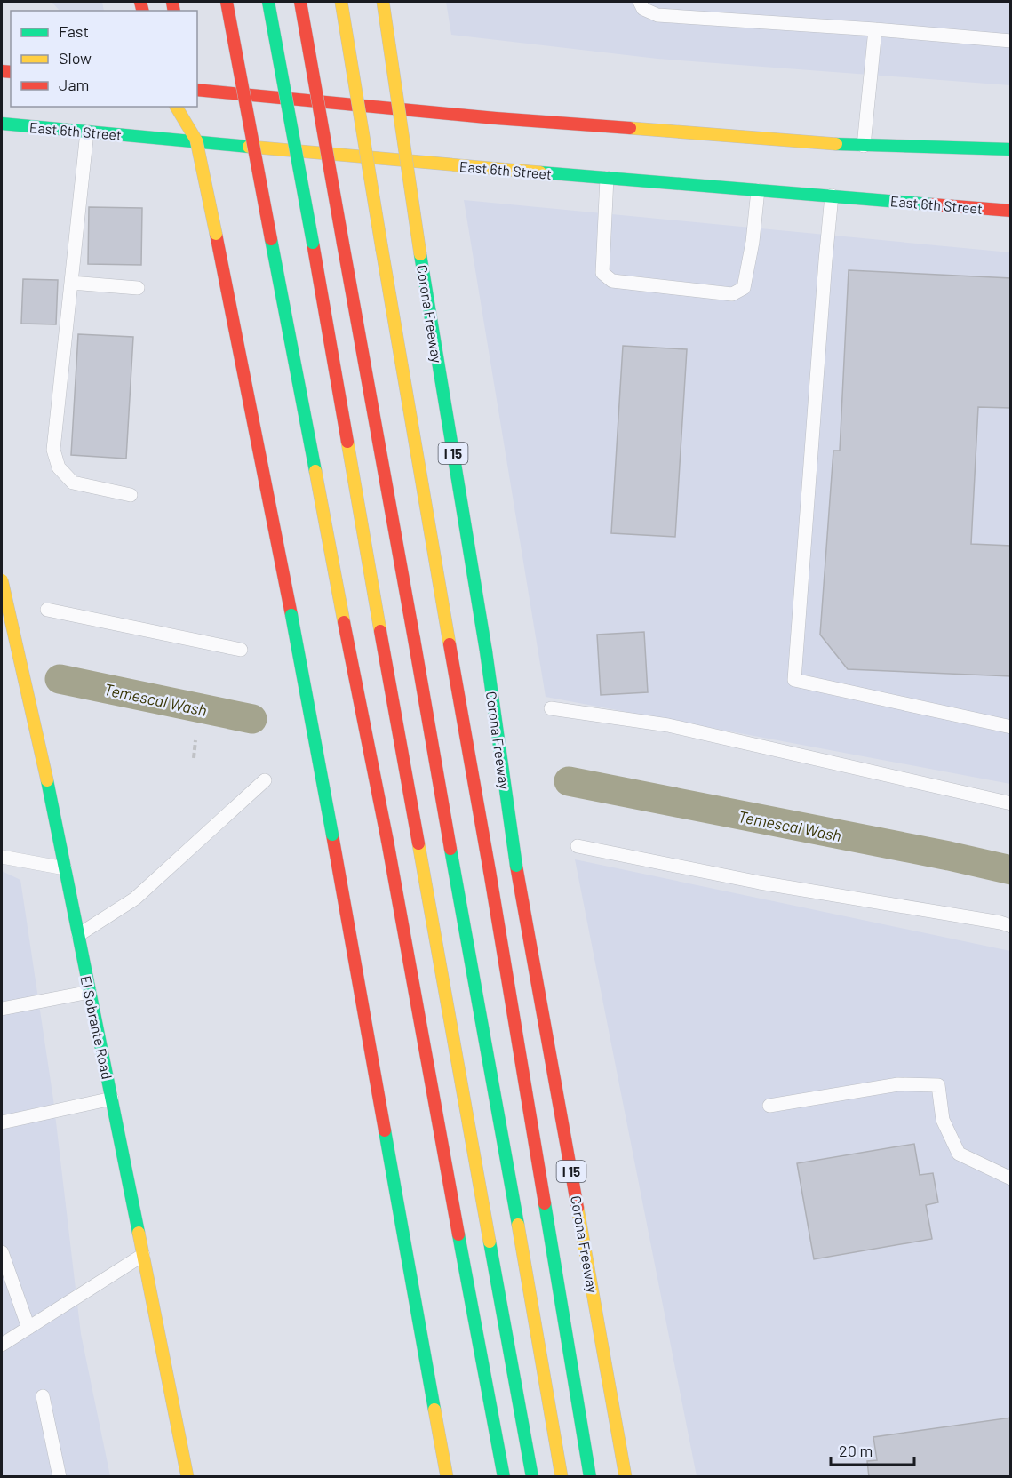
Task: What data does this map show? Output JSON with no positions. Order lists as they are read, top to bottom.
{
  "streets": {
    "main road": [
      "East 6th Street",
      "Corona Freeway",
      "I 15",
      "El Sobrante Road"
    ]
  },
  "water": ["Temescal Wash"],
  "legend": ["Fast", "Slow", "Jam"],
  "scale_bar": "20 m"
}
